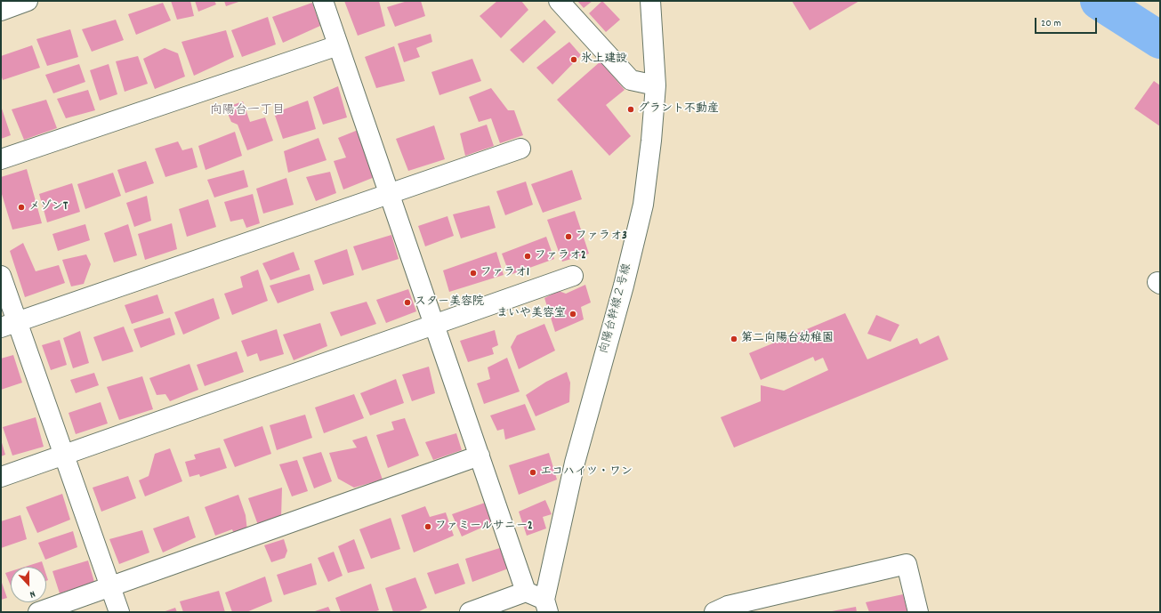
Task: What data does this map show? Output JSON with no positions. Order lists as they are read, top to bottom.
{
  "streets": {
    "street": ["向陽台幹線２号線"]
  },
  "districts": ["向陽台一丁目"],
  "places": [
    "氷上建設",
    "グラント不動産",
    "メゾンT",
    "ファラオ3",
    "ファラオ2",
    "ファラオ1",
    "スター美容院",
    "まいや美容室",
    "第二向陽台幼稚園",
    "エコハイツ・ワン",
    "ファミールサニー2"
  ],
  "scale_bar": "20 m",
  "north": "bottom"
}
